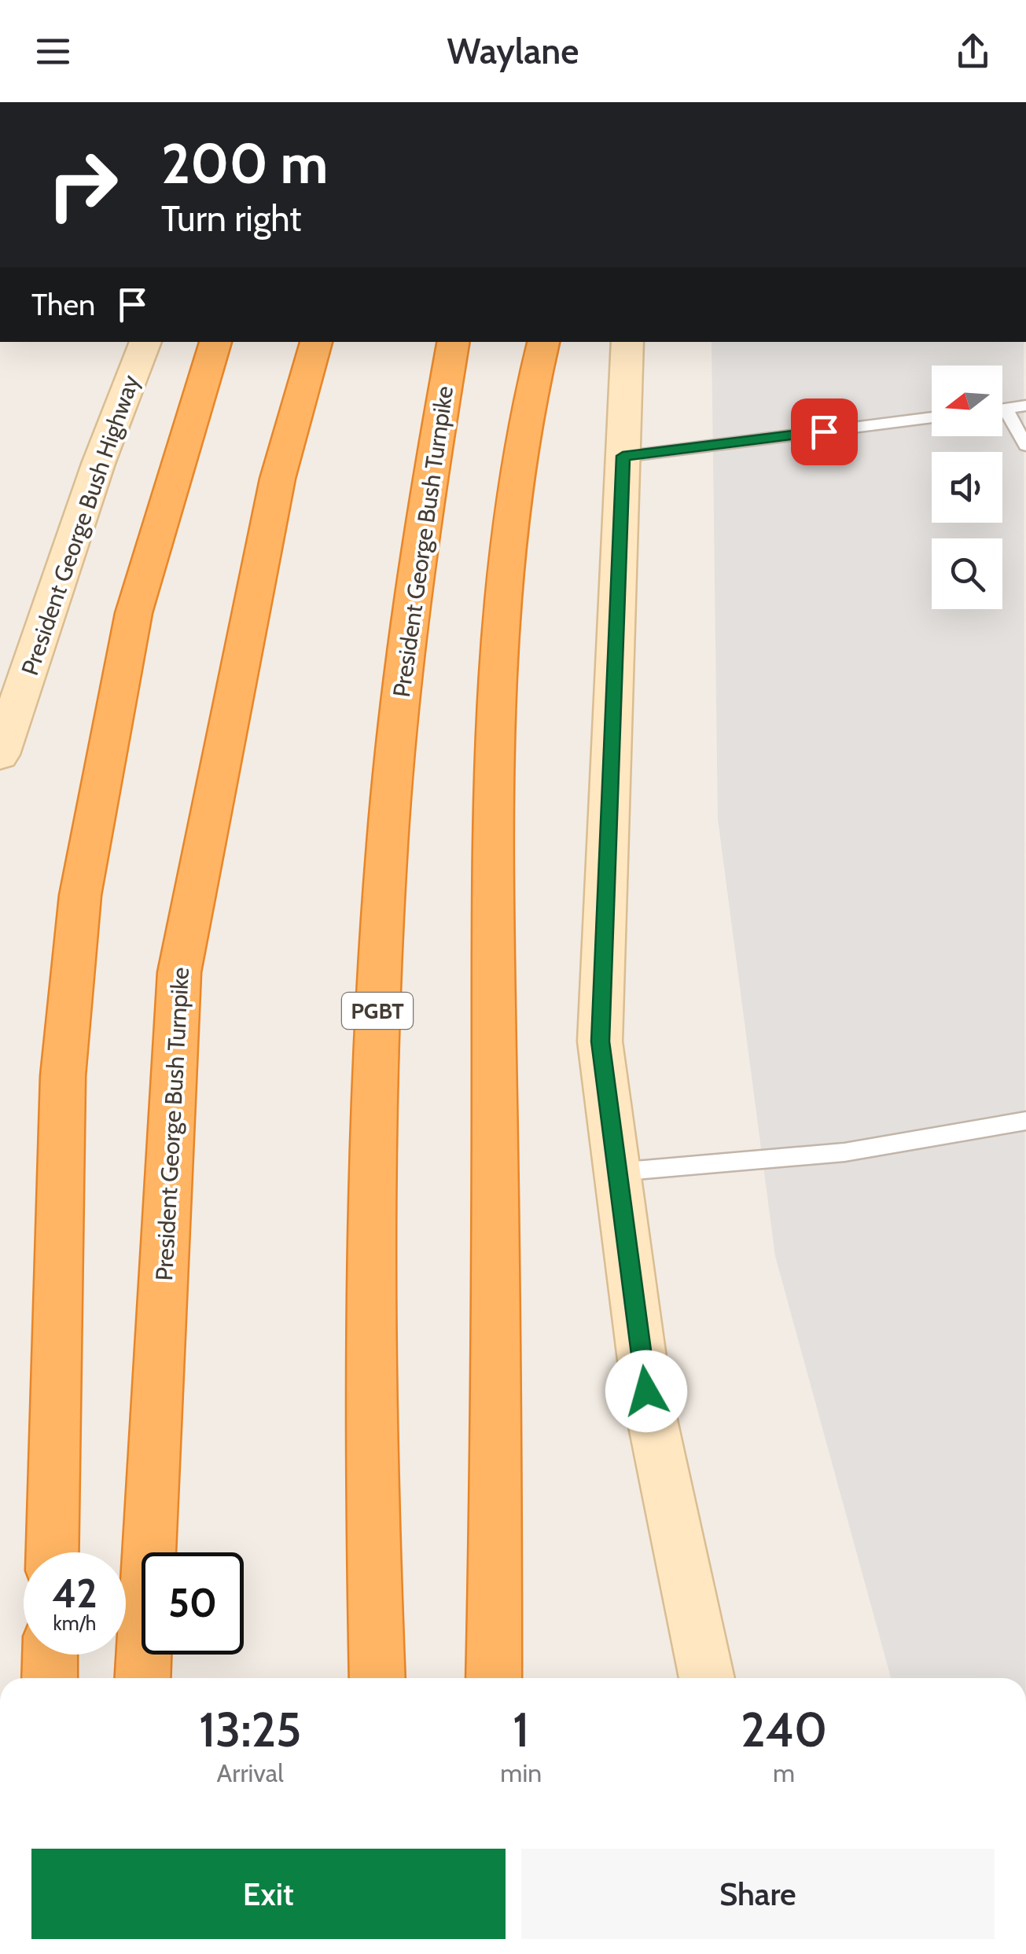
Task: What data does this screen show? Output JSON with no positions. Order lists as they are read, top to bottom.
{
  "streets": {
    "highway": ["President George Bush Turnpike", "PGBT"],
    "main road": ["President George Bush Highway"]
  },
  "north": "left",
  "page": {
    "header": "Waylane",
    "turn": ["200 m", "Turn right"],
    "then": "Then",
    "speed": "42 km/h",
    "limit": "50",
    "eta": [
      "13:25",
      "Arrival",
      "1",
      "min",
      "240",
      "m"
    ],
    "buttons": ["Exit", "Share"]
  }
}
